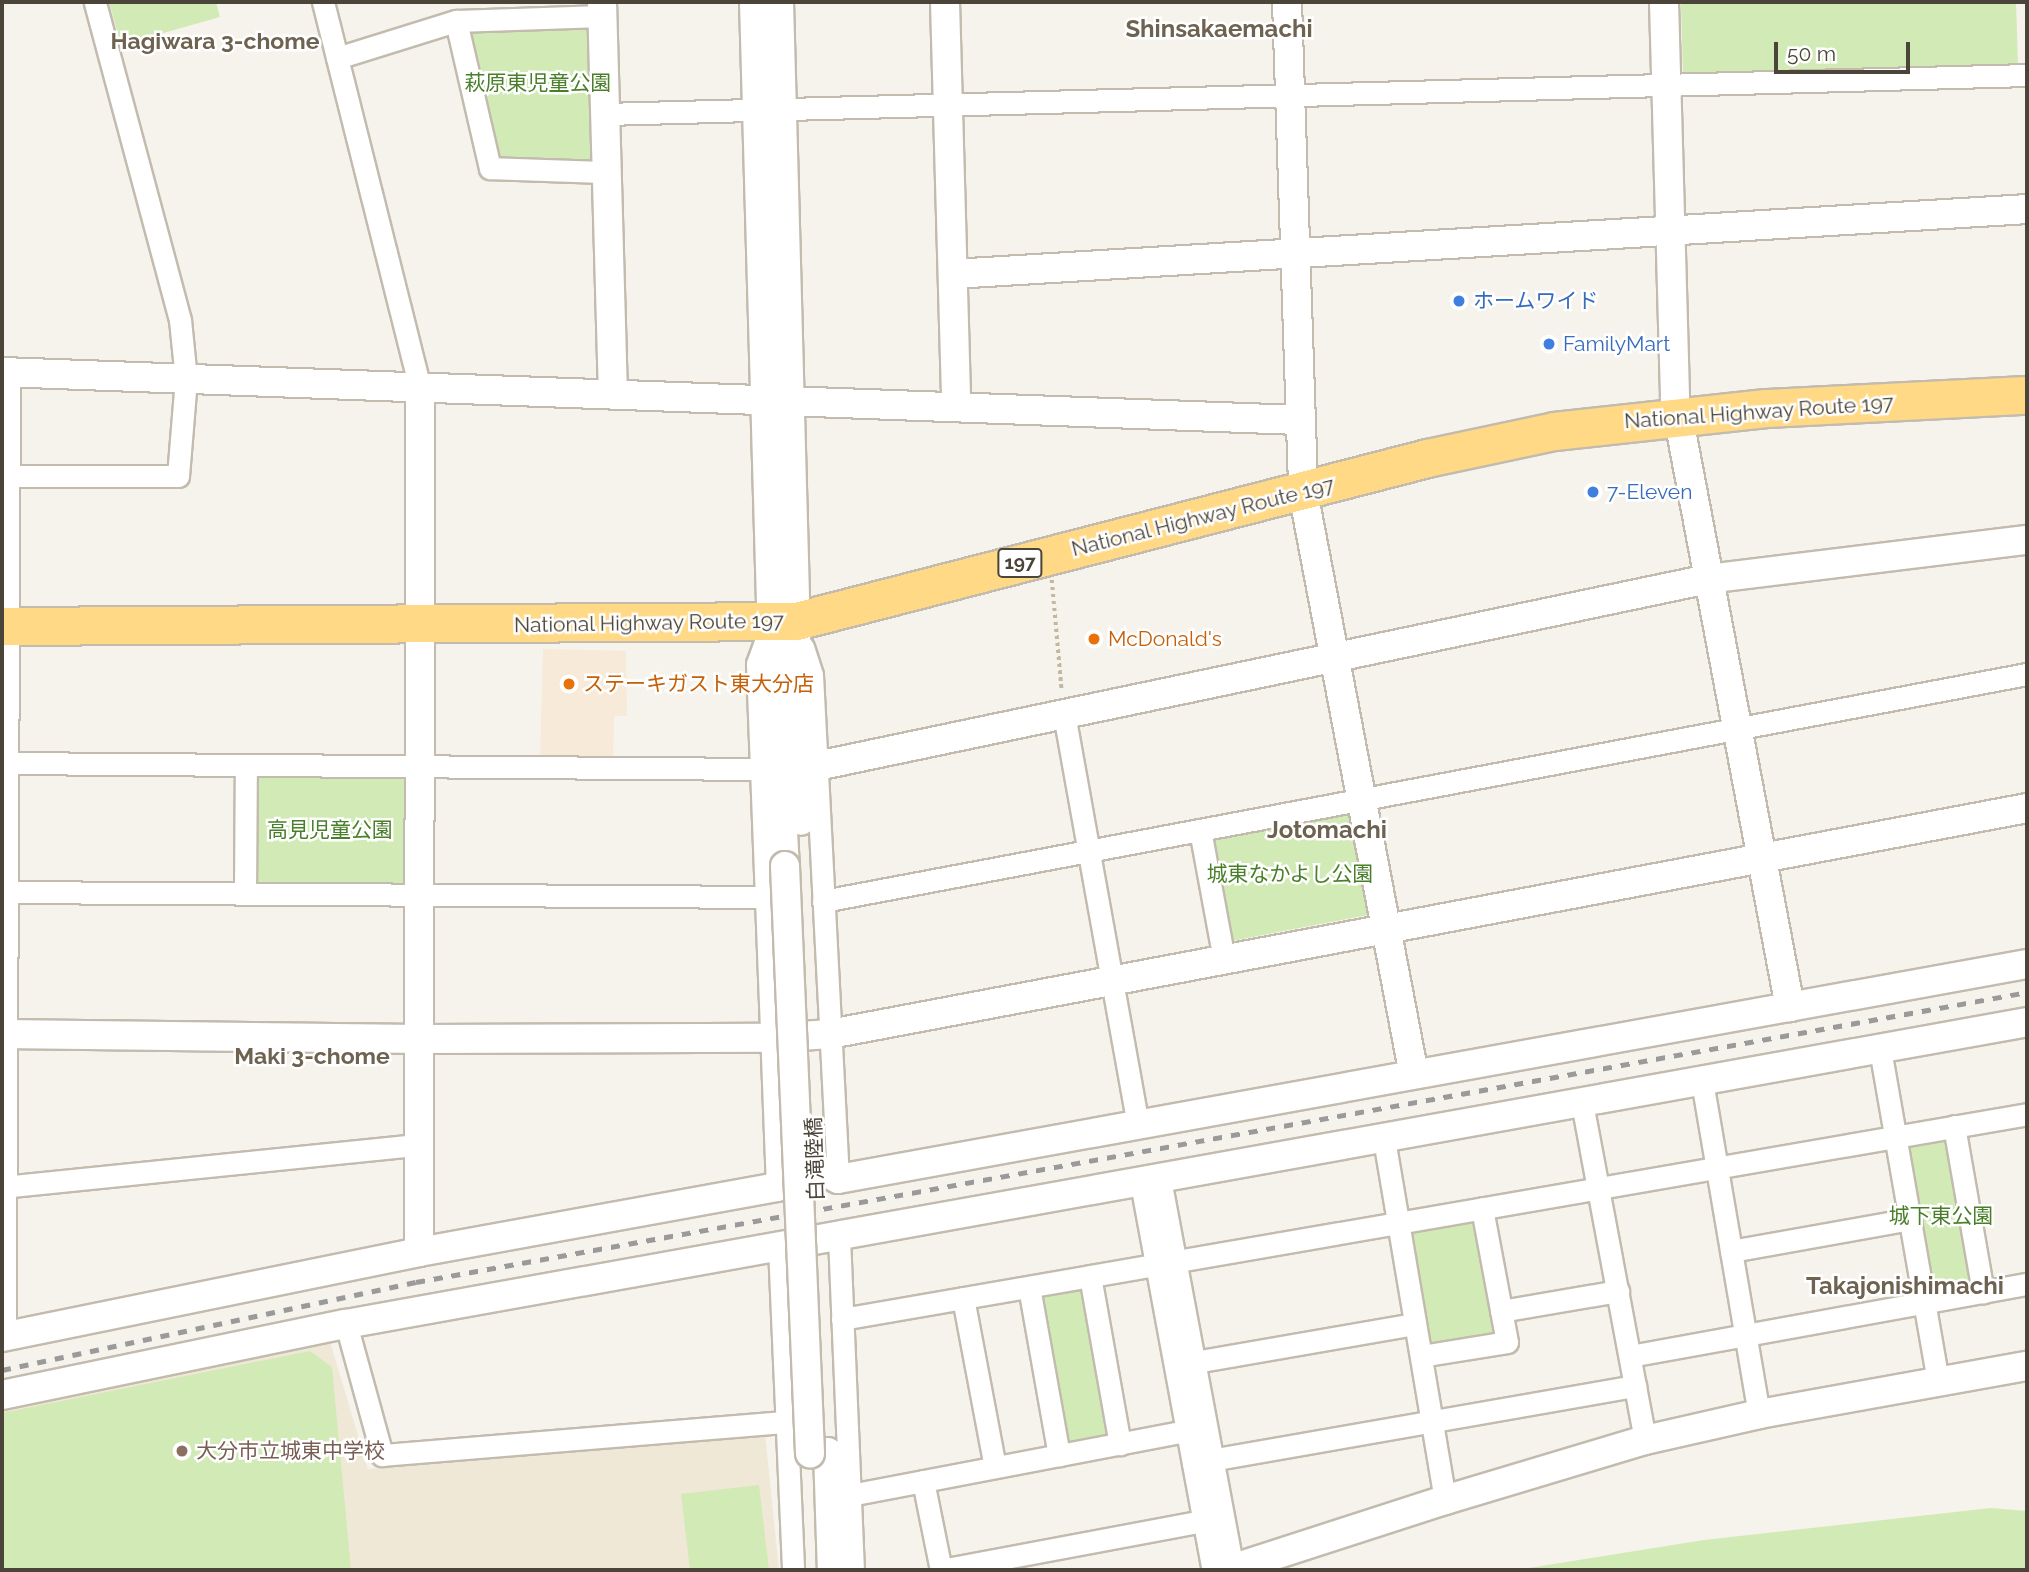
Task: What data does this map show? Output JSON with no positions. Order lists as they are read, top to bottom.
{
  "streets": {
    "highway": ["National Highway Route 197", "197"],
    "street": ["白滝陸橋"]
  },
  "crossings": [
    ["National Highway Route 197", "白滝陸橋"]
  ],
  "districts": [
    "Shinsakaemachi",
    "Hagiwara 3-chome",
    "Jotomachi",
    "Maki 3-chome",
    "Takajonishimachi"
  ],
  "parks": [
    "萩原東児童公園",
    "高見児童公園",
    "城東なかよし公園",
    "城下東公園"
  ],
  "places": [
    "ホームワイド",
    "FamilyMart",
    "7-Eleven",
    "McDonald's",
    "ステーキガスト東大分店",
    "大分市立城東中学校"
  ],
  "scale_bar": "50 m"
}
